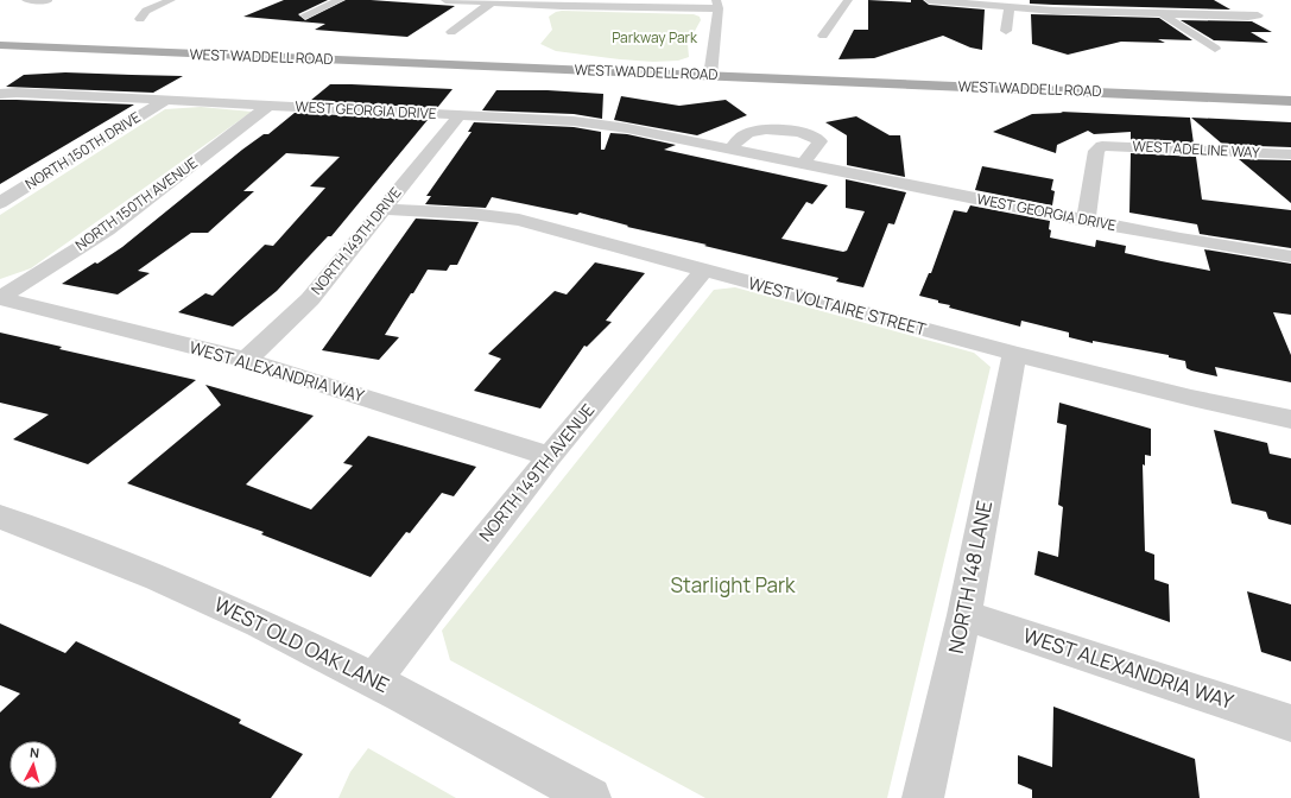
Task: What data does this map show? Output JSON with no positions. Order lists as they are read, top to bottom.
{
  "streets": {
    "main road": ["WEST WADDELL ROAD"],
    "street": [
      "WEST GEORGIA DRIVE",
      "WEST ADELINE WAY",
      "NORTH 150TH DRIVE",
      "NORTH 150TH AVENUE",
      "NORTH 149TH DRIVE",
      "WEST VOLTAIRE STREET",
      "WEST ALEXANDRIA WAY",
      "NORTH 149TH AVENUE",
      "NORTH 148 LANE",
      "WEST OLD OAK LANE"
    ]
  },
  "crossings": [
    ["WEST GEORGIA DRIVE", "WEST ADELINE WAY"],
    ["WEST GEORGIA DRIVE", "NORTH 150TH DRIVE"],
    ["WEST GEORGIA DRIVE", "NORTH 150TH AVENUE"],
    ["WEST GEORGIA DRIVE", "NORTH 149TH DRIVE"],
    ["NORTH 150TH AVENUE", "WEST ALEXANDRIA WAY"],
    ["NORTH 149TH DRIVE", "WEST VOLTAIRE STREET"],
    ["NORTH 149TH DRIVE", "WEST ALEXANDRIA WAY"],
    ["WEST VOLTAIRE STREET", "NORTH 149TH AVENUE"],
    ["WEST VOLTAIRE STREET", "NORTH 148 LANE"],
    ["WEST ALEXANDRIA WAY", "NORTH 149TH AVENUE"],
    ["WEST ALEXANDRIA WAY", "NORTH 148 LANE"],
    ["NORTH 149TH AVENUE", "WEST OLD OAK LANE"]
  ],
  "parks": ["Parkway Park", "Starlight Park"],
  "north": "top"
}
